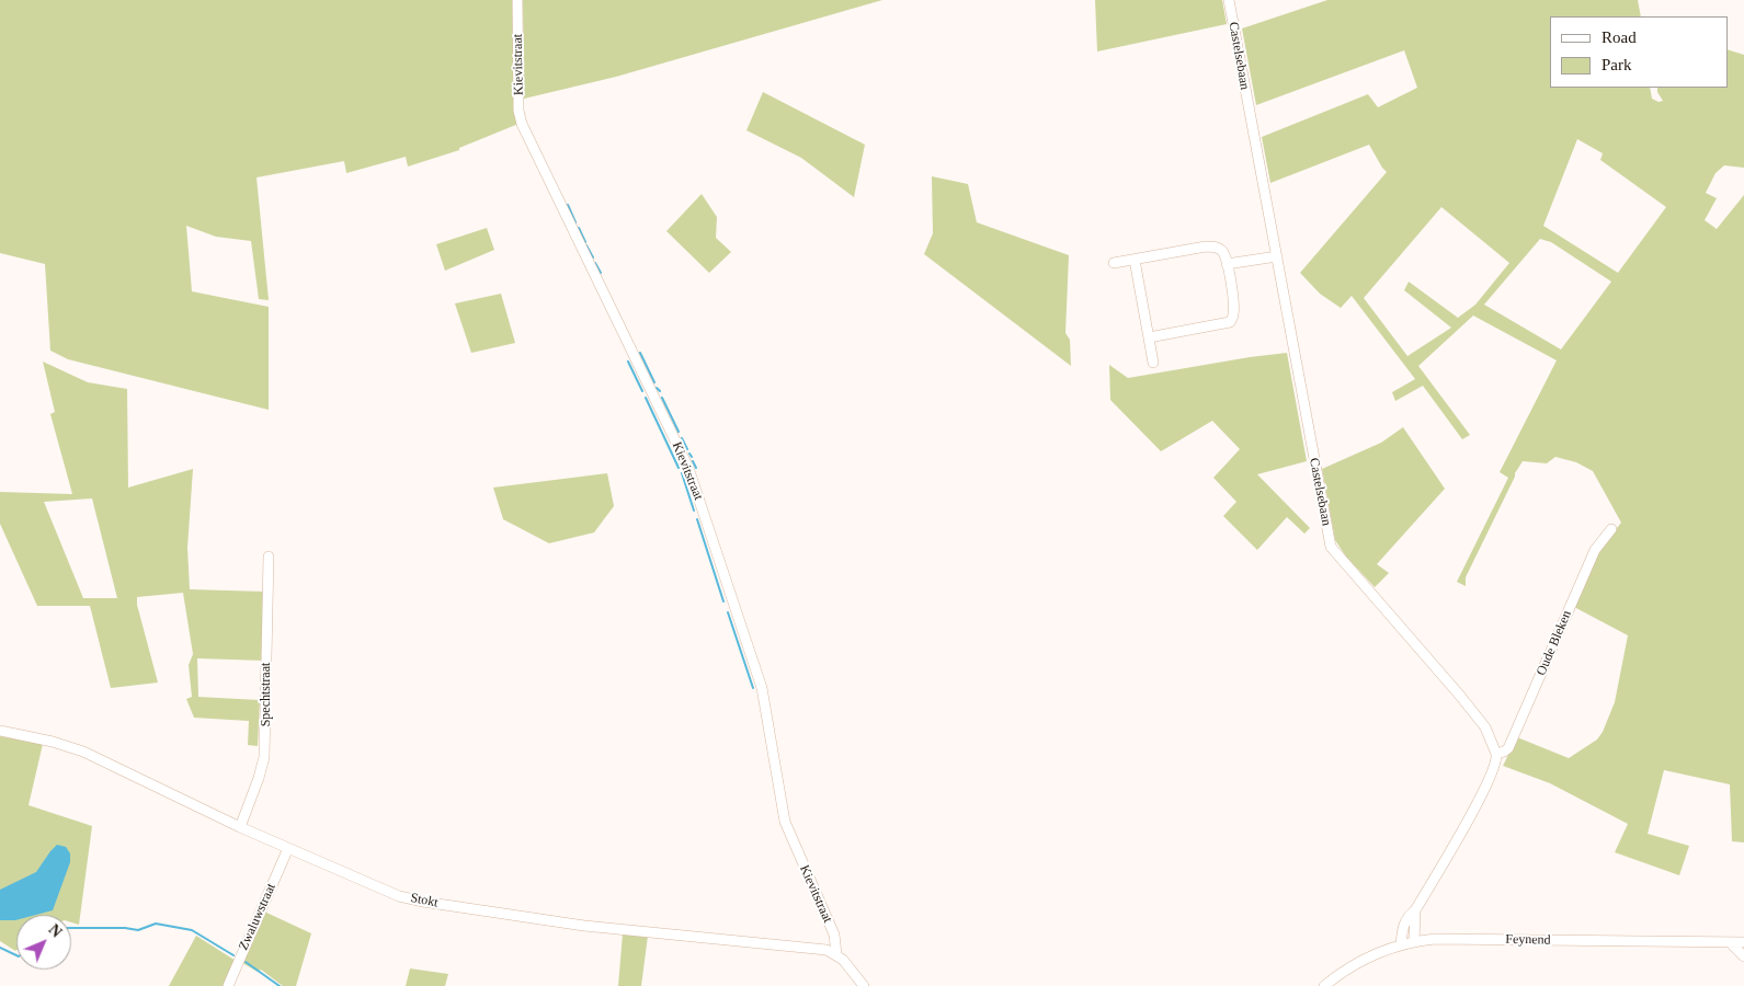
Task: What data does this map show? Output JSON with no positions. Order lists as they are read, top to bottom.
{
  "streets": {
    "street": [
      "Castelsebaan",
      "Kievitstraat",
      "Oude Bleken",
      "Spechtstraat",
      "Stokt",
      "Zwaluwstraat",
      "Feynend"
    ]
  },
  "crossings": [
    ["Castelsebaan", "Oude Bleken"],
    ["Kievitstraat", "Stokt"],
    ["Spechtstraat", "Stokt"],
    ["Stokt", "Zwaluwstraat"]
  ],
  "legend": ["Road", "Park"],
  "north": "top right"
}
